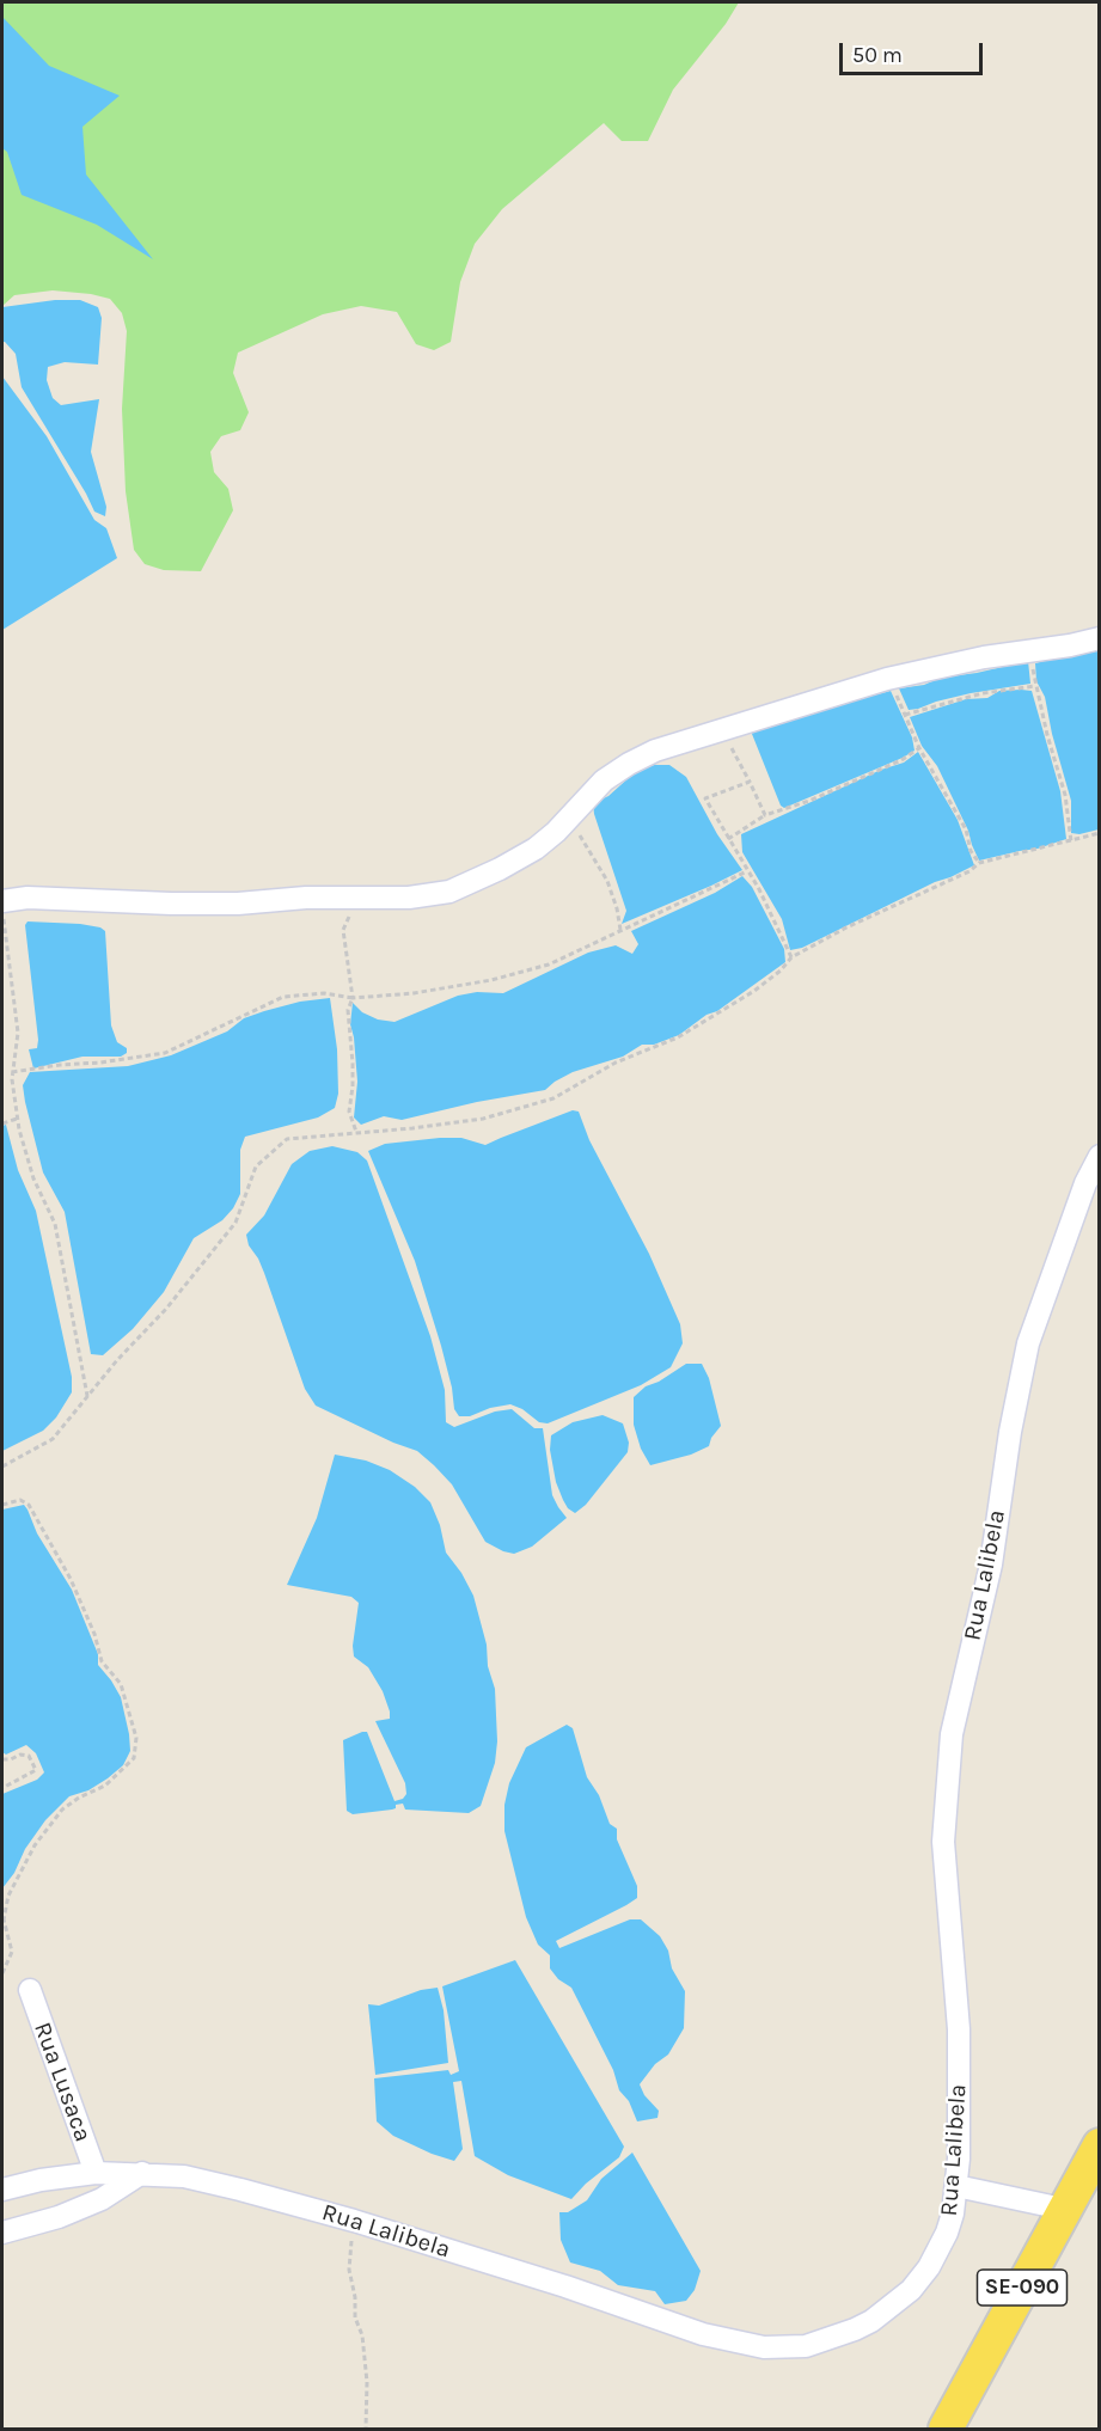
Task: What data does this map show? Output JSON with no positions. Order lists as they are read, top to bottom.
{
  "streets": {
    "main road": ["SE-090"],
    "street": ["Rua Lalibela", "Rua Lusaca"]
  },
  "crossings": [
    ["Rua Lalibela", "Rua Lusaca"]
  ],
  "scale_bar": "50 m"
}
